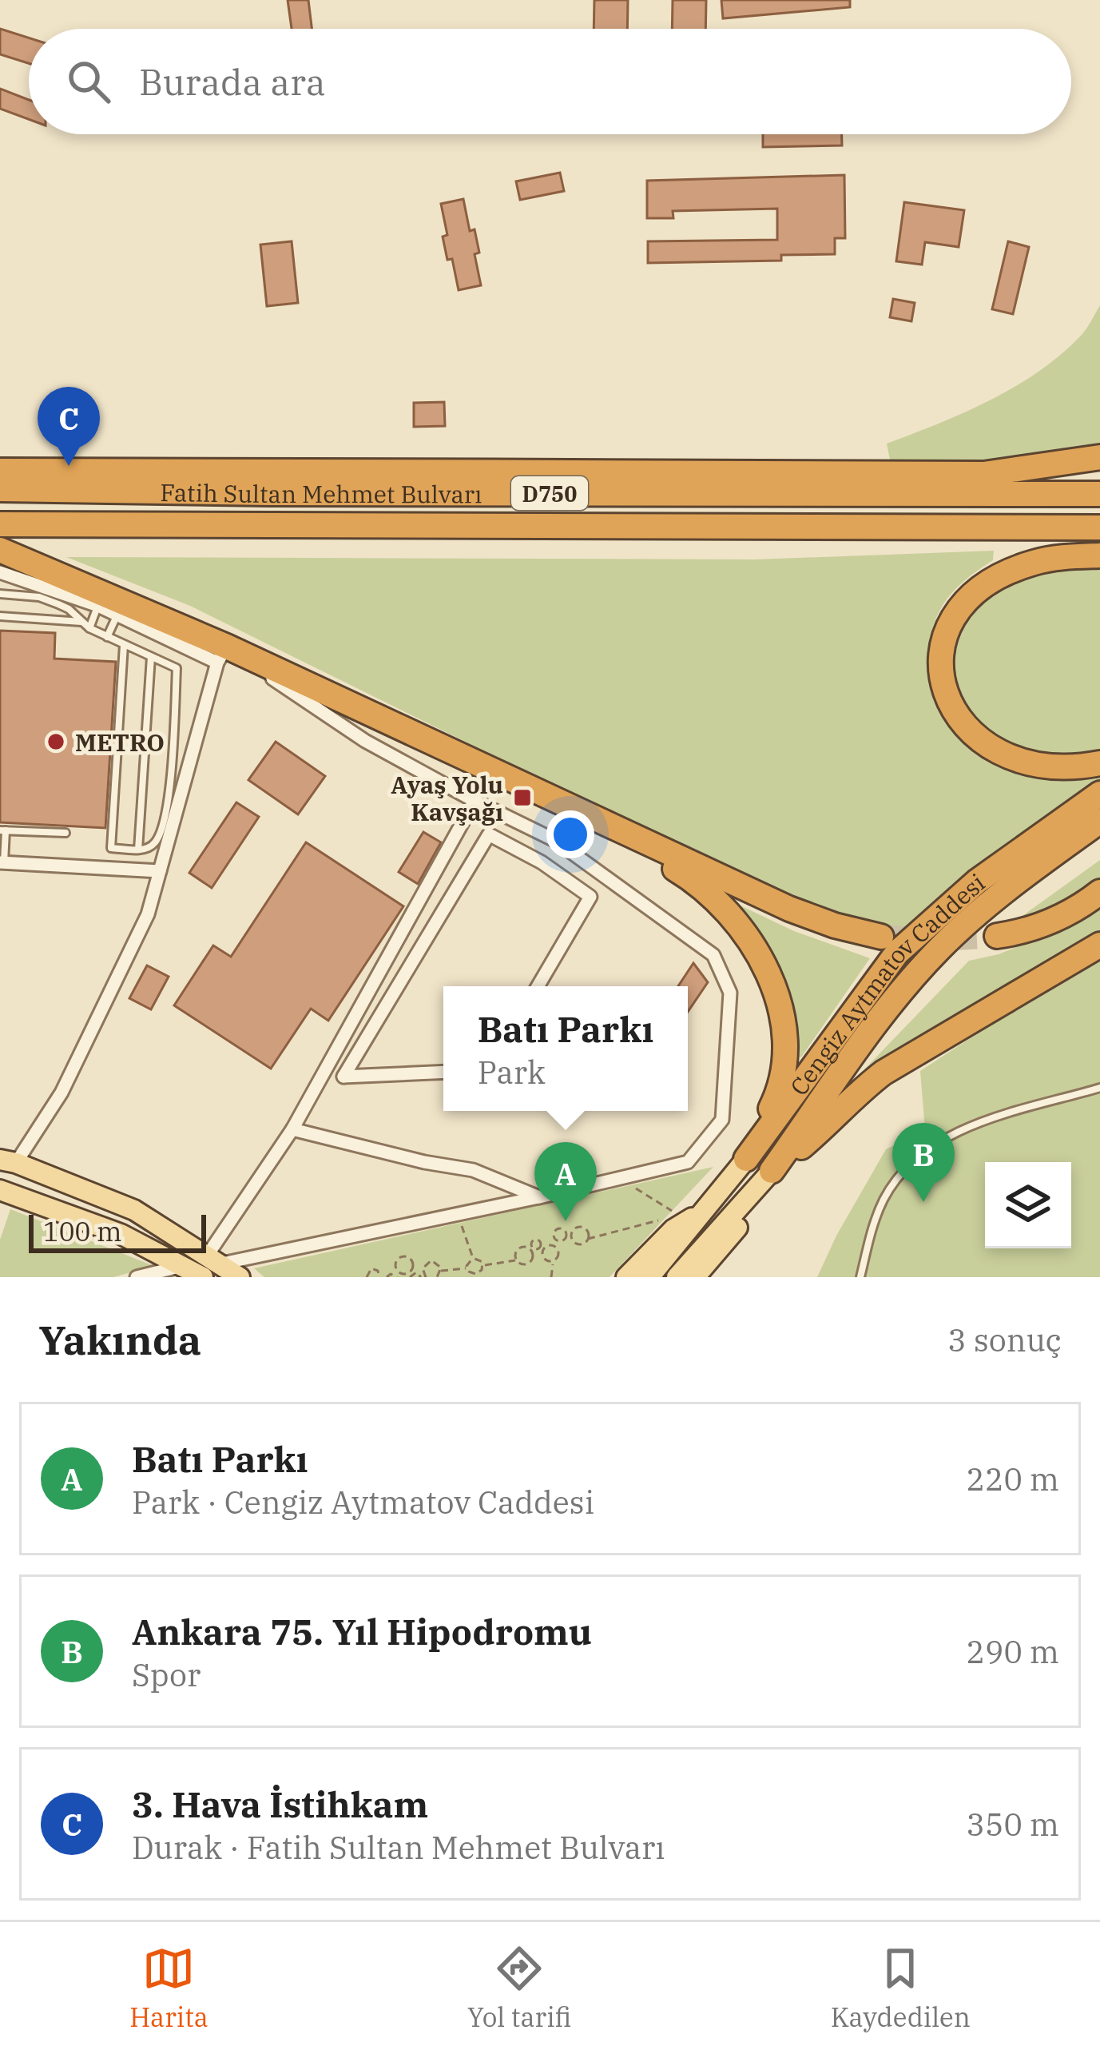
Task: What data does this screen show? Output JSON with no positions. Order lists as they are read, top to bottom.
{
  "streets": {
    "highway": ["Fatih Sultan Mehmet Bulvarı", "D750", "Cengiz Aytmatov Caddesi"]
  },
  "places": {
    "other": ["METRO"],
    "transit": ["Ayaş Yolu Kavşağı"]
  },
  "scale_bar": "100 m",
  "page": {
    "search": "Burada ara",
    "pins": ["C", "B", "A"],
    "popup": ["Batı Parkı", "Park"],
    "scale": "100 m",
    "heading": ["Yakında", "3 sonuç"],
    "list": [
      {
        "mark": "A",
        "name": "Batı Parkı",
        "note": "Park · Cengiz Aytmatov Caddesi",
        "value": "220 m"
      },
      {
        "mark": "B",
        "name": "Ankara 75. Yıl Hipodromu",
        "note": "Spor",
        "value": "290 m"
      },
      {
        "mark": "C",
        "name": "3. Hava İstihkam",
        "note": "Durak · Fatih Sultan Mehmet Bulvarı",
        "value": "350 m"
      }
    ],
    "nav": ["Harita", "Yol tarifi", "Kaydedilen"]
  }
}
